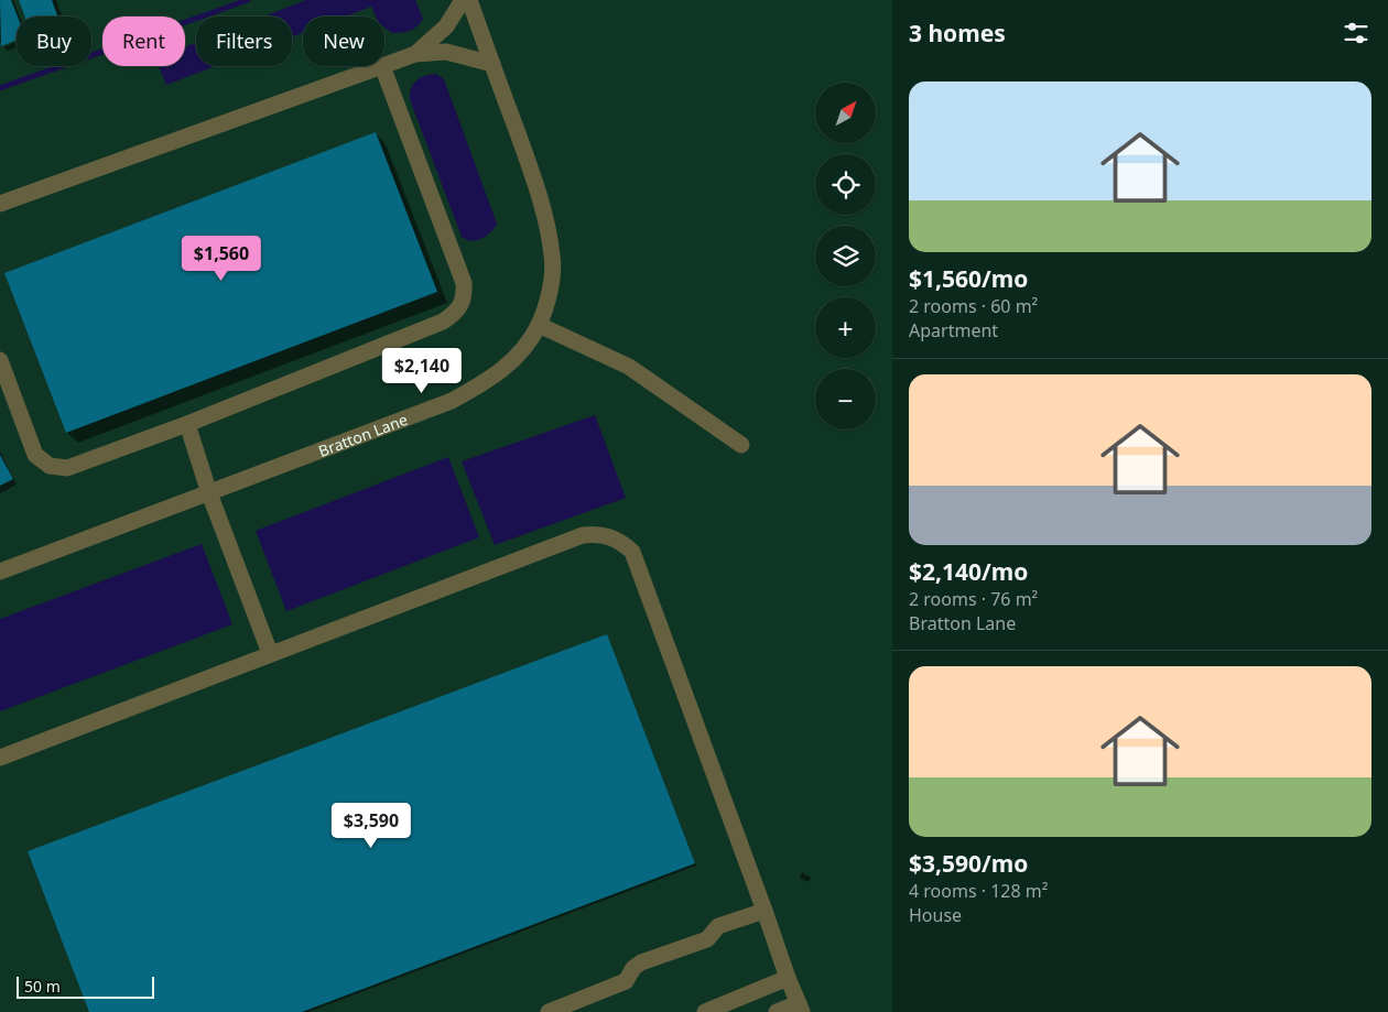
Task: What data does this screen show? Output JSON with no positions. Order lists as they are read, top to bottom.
{
  "streets": {
    "street": ["Bratton Lane"]
  },
  "scale_bar": "50 m",
  "north": "top right",
  "page": {
    "heading": "3 homes",
    "chip": [
      "Buy",
      "Rent",
      "Filters",
      "New"
    ],
    "list": [
      {
        "name": "$1,560/mo",
        "note": "2 rooms · 60 m² · Apartment"
      },
      {
        "name": "$2,140/mo",
        "note": "2 rooms · 76 m² · Bratton Lane"
      },
      {
        "name": "$3,590/mo",
        "note": "4 rooms · 128 m² · House"
      }
    ],
    "map_buttons": ["+", "−"],
    "price": ["$1,560", "$2,140", "$3,590"],
    "scale": "50 m"
  }
}
